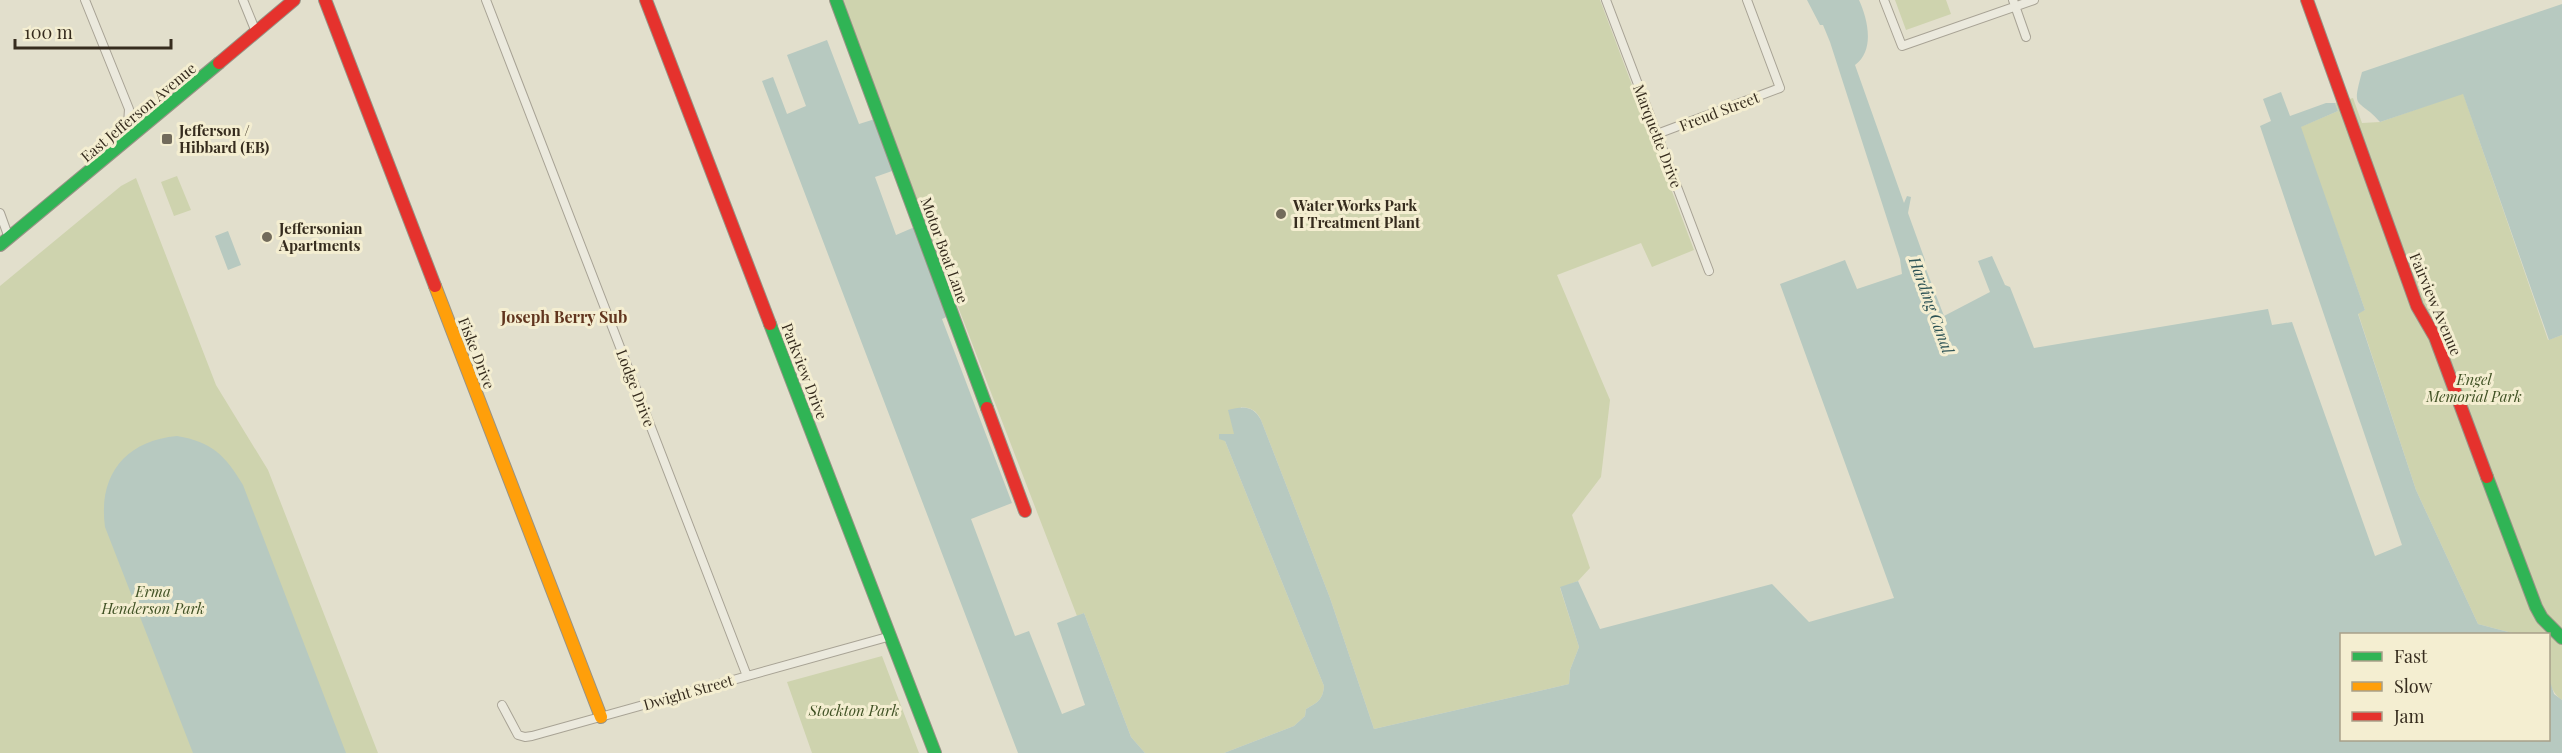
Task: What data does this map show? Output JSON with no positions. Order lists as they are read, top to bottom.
{
  "streets": {
    "street": [
      "Freud Street",
      "East Jefferson Avenue",
      "Marquette Drive",
      "Motor Boat Lane",
      "Fairview Avenue",
      "Fiske Drive",
      "Parkview Drive",
      "Lodge Drive",
      "Dwight Street"
    ]
  },
  "crossings": [
    ["Freud Street", "Marquette Drive"],
    ["Fiske Drive", "Dwight Street"],
    ["Parkview Drive", "Dwight Street"],
    ["Lodge Drive", "Dwight Street"]
  ],
  "districts": ["Joseph Berry Sub"],
  "water": ["Harding Canal"],
  "parks": ["Engel Memorial Park", "Erma Henderson Park", "Stockton Park"],
  "places": {
    "transit": ["Jefferson / Hibbard (EB)"],
    "other": ["Water Works Park II Treatment Plant", "Jeffersonian Apartments"]
  },
  "legend": ["Fast", "Slow", "Jam"],
  "scale_bar": "100 m"
}
